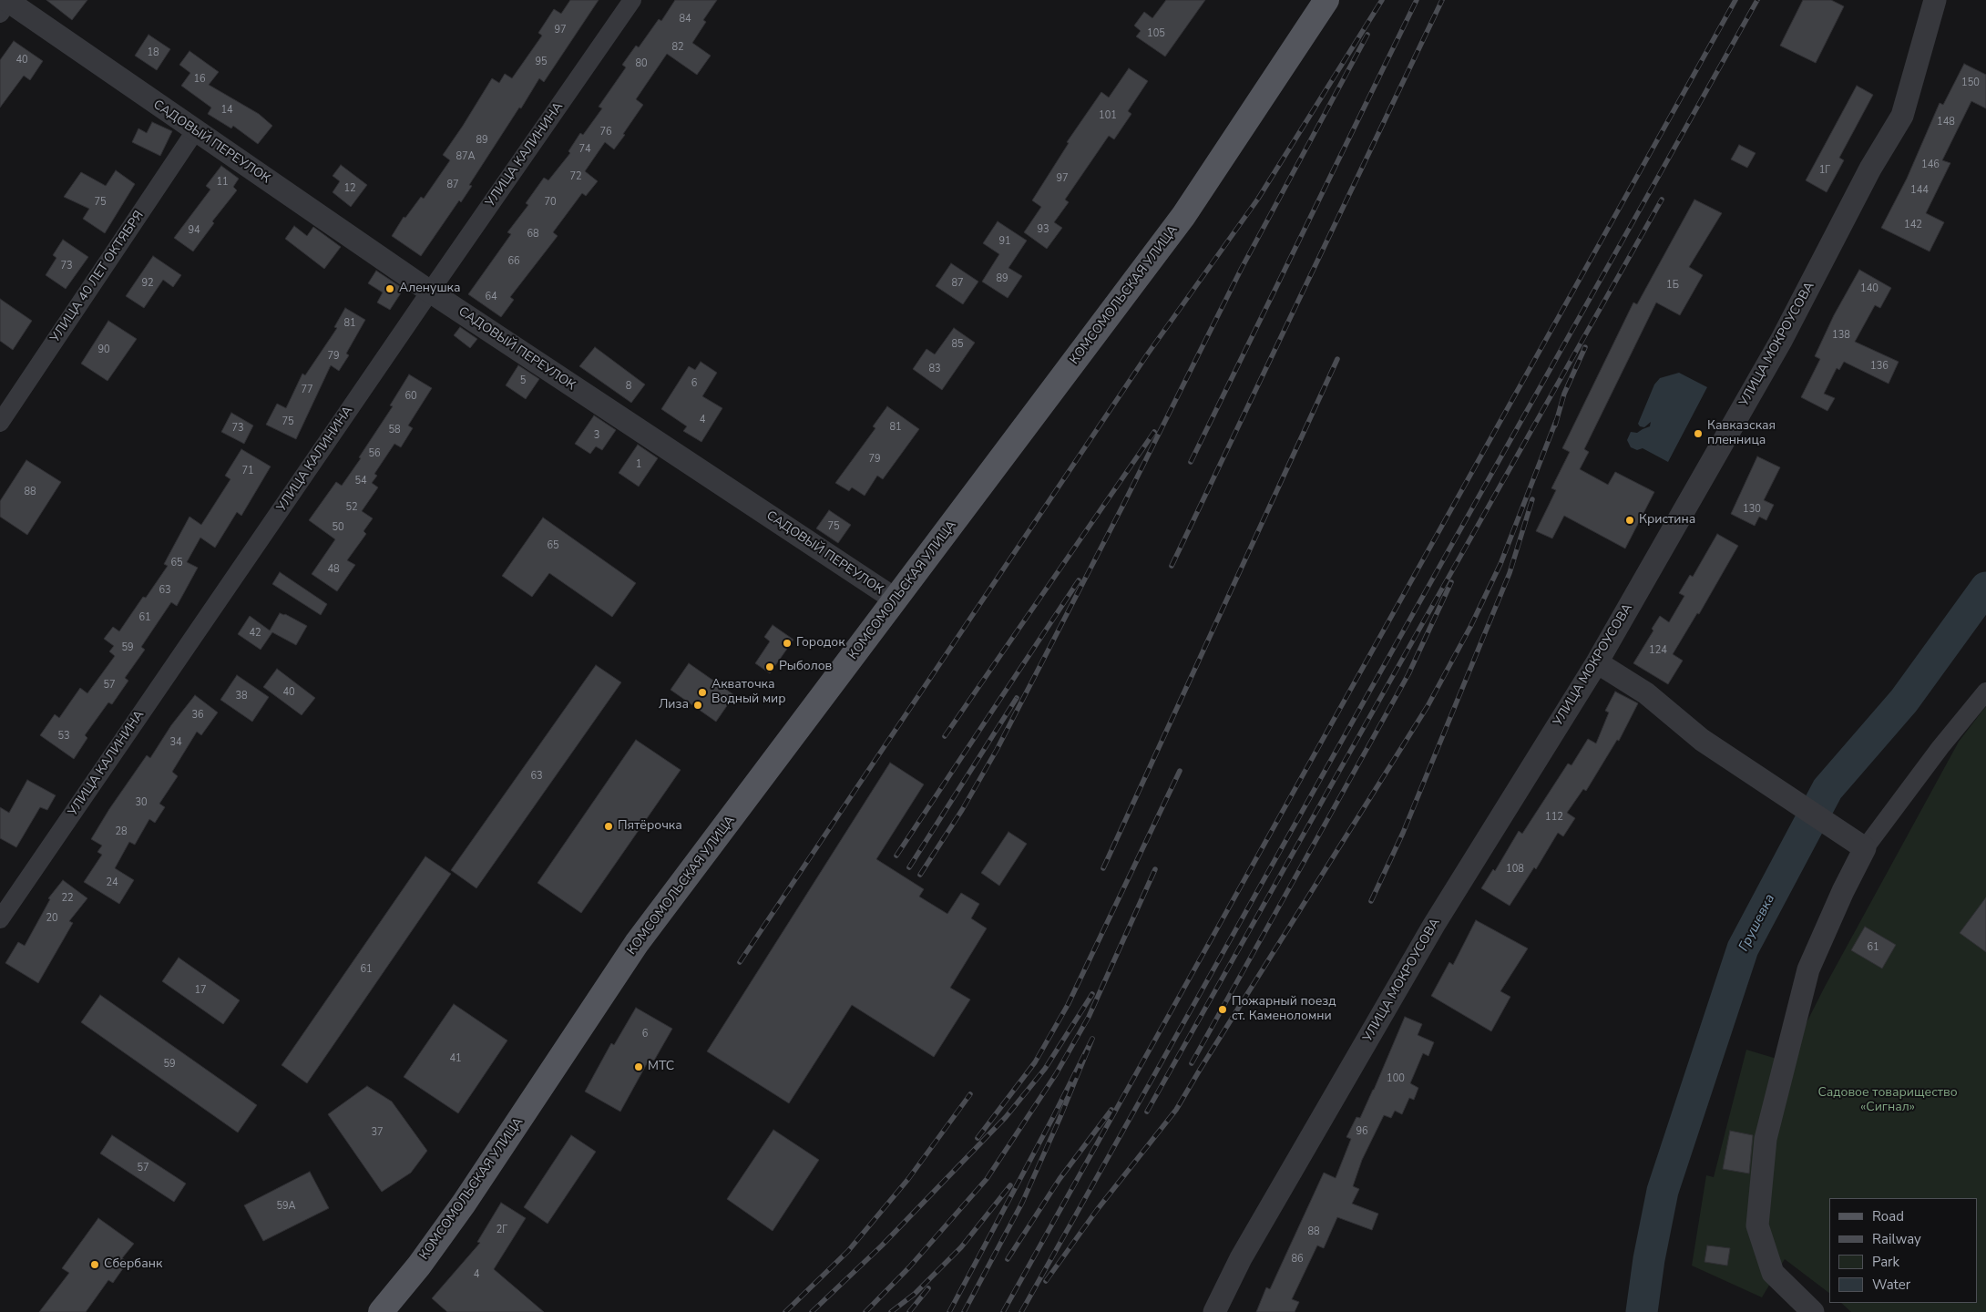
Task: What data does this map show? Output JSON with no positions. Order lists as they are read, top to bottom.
{
  "streets": {
    "main road": ["КОМСОМОЛЬСКАЯ УЛИЦА"],
    "street": [
      "САДОВЫЙ ПЕРЕУЛОК",
      "УЛИЦА КАЛИНИНА",
      "УЛИЦА 40 ЛЕТ ОКТЯБРЯ",
      "УЛИЦА МОКРОУСОВА"
    ]
  },
  "crossings": [
    ["САДОВЫЙ ПЕРЕУЛОК", "УЛИЦА КАЛИНИНА"],
    ["САДОВЫЙ ПЕРЕУЛОК", "УЛИЦА 40 ЛЕТ ОКТЯБРЯ"],
    ["САДОВЫЙ ПЕРЕУЛОК", "КОМСОМОЛЬСКАЯ УЛИЦА"]
  ],
  "water": ["Грушевка"],
  "parks": ["Садовое товарищество «Сигнал»"],
  "places": [
    "Аленушка",
    "Кавказская пленница",
    "Кристина",
    "Городок",
    "Рыболов",
    "Акваточка Водный мир",
    "Лиза",
    "Пятёрочка",
    "Пожарный поезд ст. Каменоломни",
    "МТС",
    "Сбербанк"
  ],
  "house_numbers": [
    "84",
    "97",
    "105",
    "82",
    "18",
    "40",
    "95",
    "80",
    "16",
    "150",
    "14",
    "101",
    "148",
    "76",
    "89",
    "74",
    "87А",
    "146",
    "1Г",
    "72",
    "97",
    "11",
    "87",
    "12",
    "144",
    "75",
    "70",
    "142",
    "93",
    "94",
    "68",
    "91",
    "66",
    "73",
    "89",
    "92",
    "87",
    "1Б",
    "140",
    "64",
    "81",
    "138",
    "85",
    "90",
    "79",
    "136",
    "83",
    "5",
    "6",
    "8",
    "77",
    "60",
    "4",
    "75",
    "81",
    "73",
    "58",
    "3",
    "56",
    "79",
    "1",
    "71",
    "54",
    "88",
    "52",
    "130",
    "75",
    "50",
    "65",
    "65",
    "48",
    "63",
    "61",
    "42",
    "59",
    "124",
    "57",
    "40",
    "38",
    "36",
    "53",
    "34",
    "63",
    "30",
    "112",
    "28",
    "108",
    "24",
    "22",
    "20",
    "61",
    "61",
    "17",
    "6",
    "41",
    "59",
    "100",
    "96",
    "37",
    "57",
    "59А",
    "2Г",
    "88",
    "86",
    "4"
  ],
  "legend": [
    "Road",
    "Railway",
    "Park",
    "Water"
  ]
}
